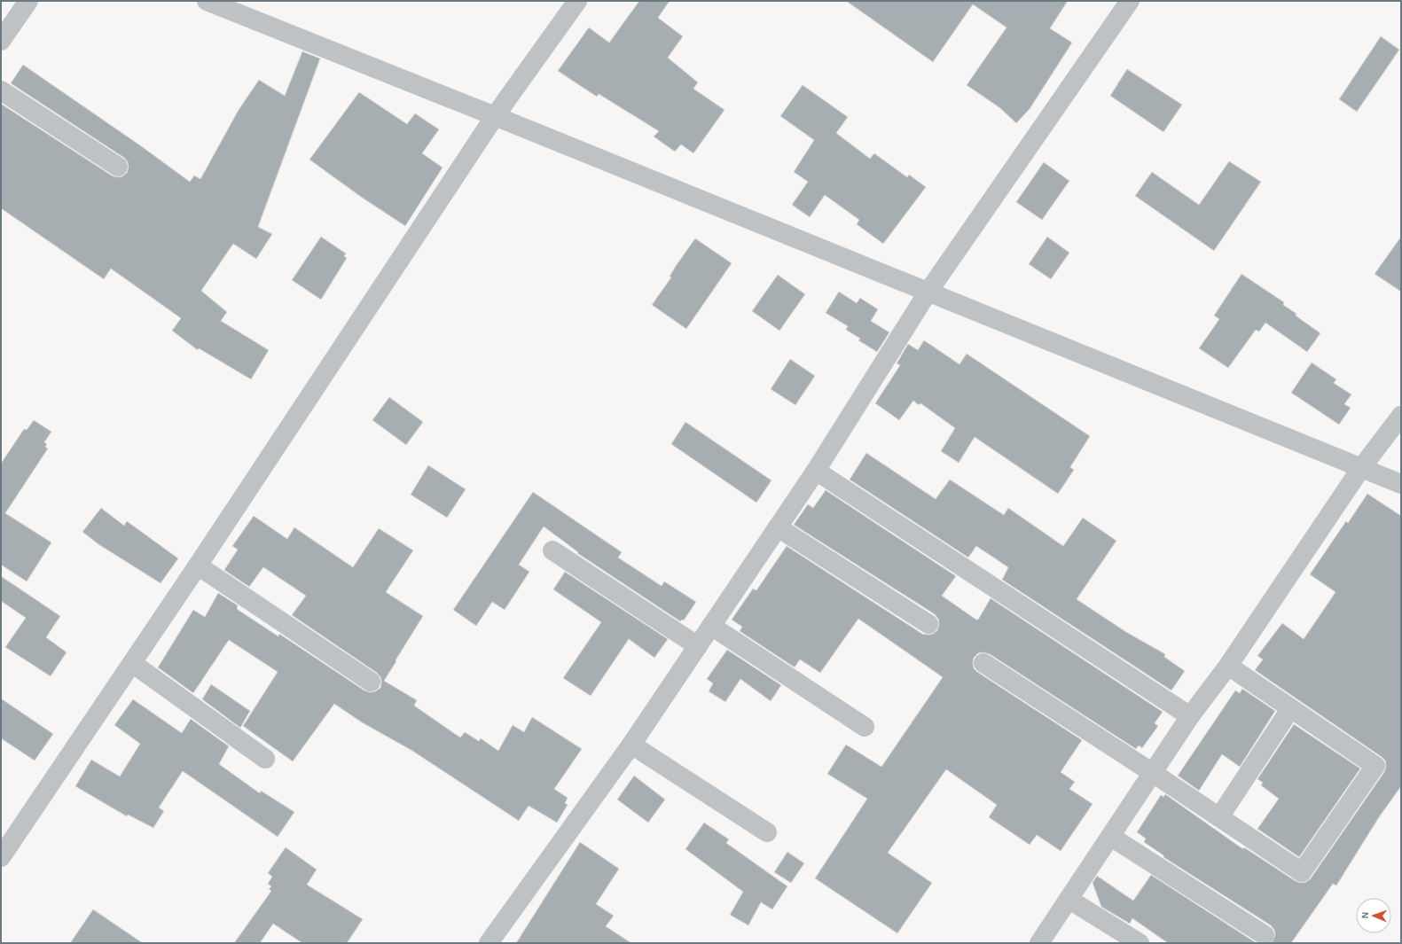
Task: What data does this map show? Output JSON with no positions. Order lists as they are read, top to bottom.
{
  "north": "left"
}
